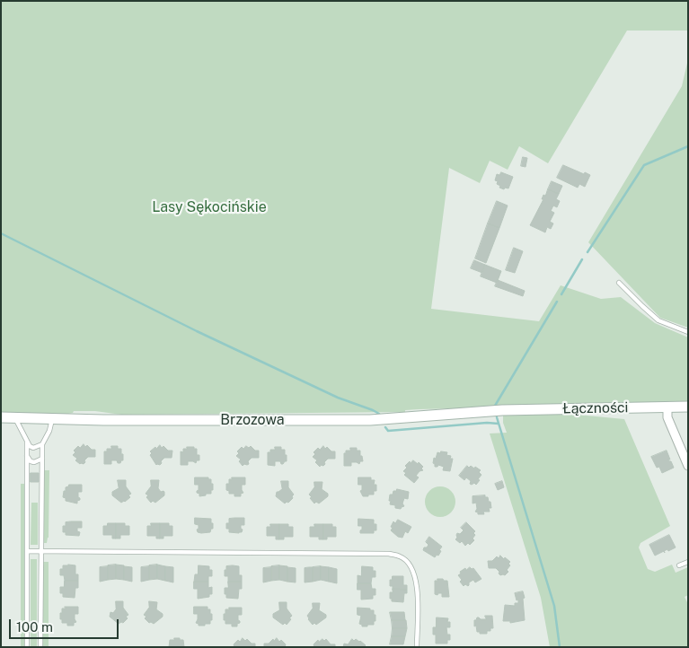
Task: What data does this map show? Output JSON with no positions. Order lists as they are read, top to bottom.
{
  "streets": {
    "street": ["Łączności", "Brzozowa"]
  },
  "crossings": [
    ["Łączności", "Brzozowa"]
  ],
  "parks": ["Lasy Sękocińskie"],
  "scale_bar": "100 m"
}
